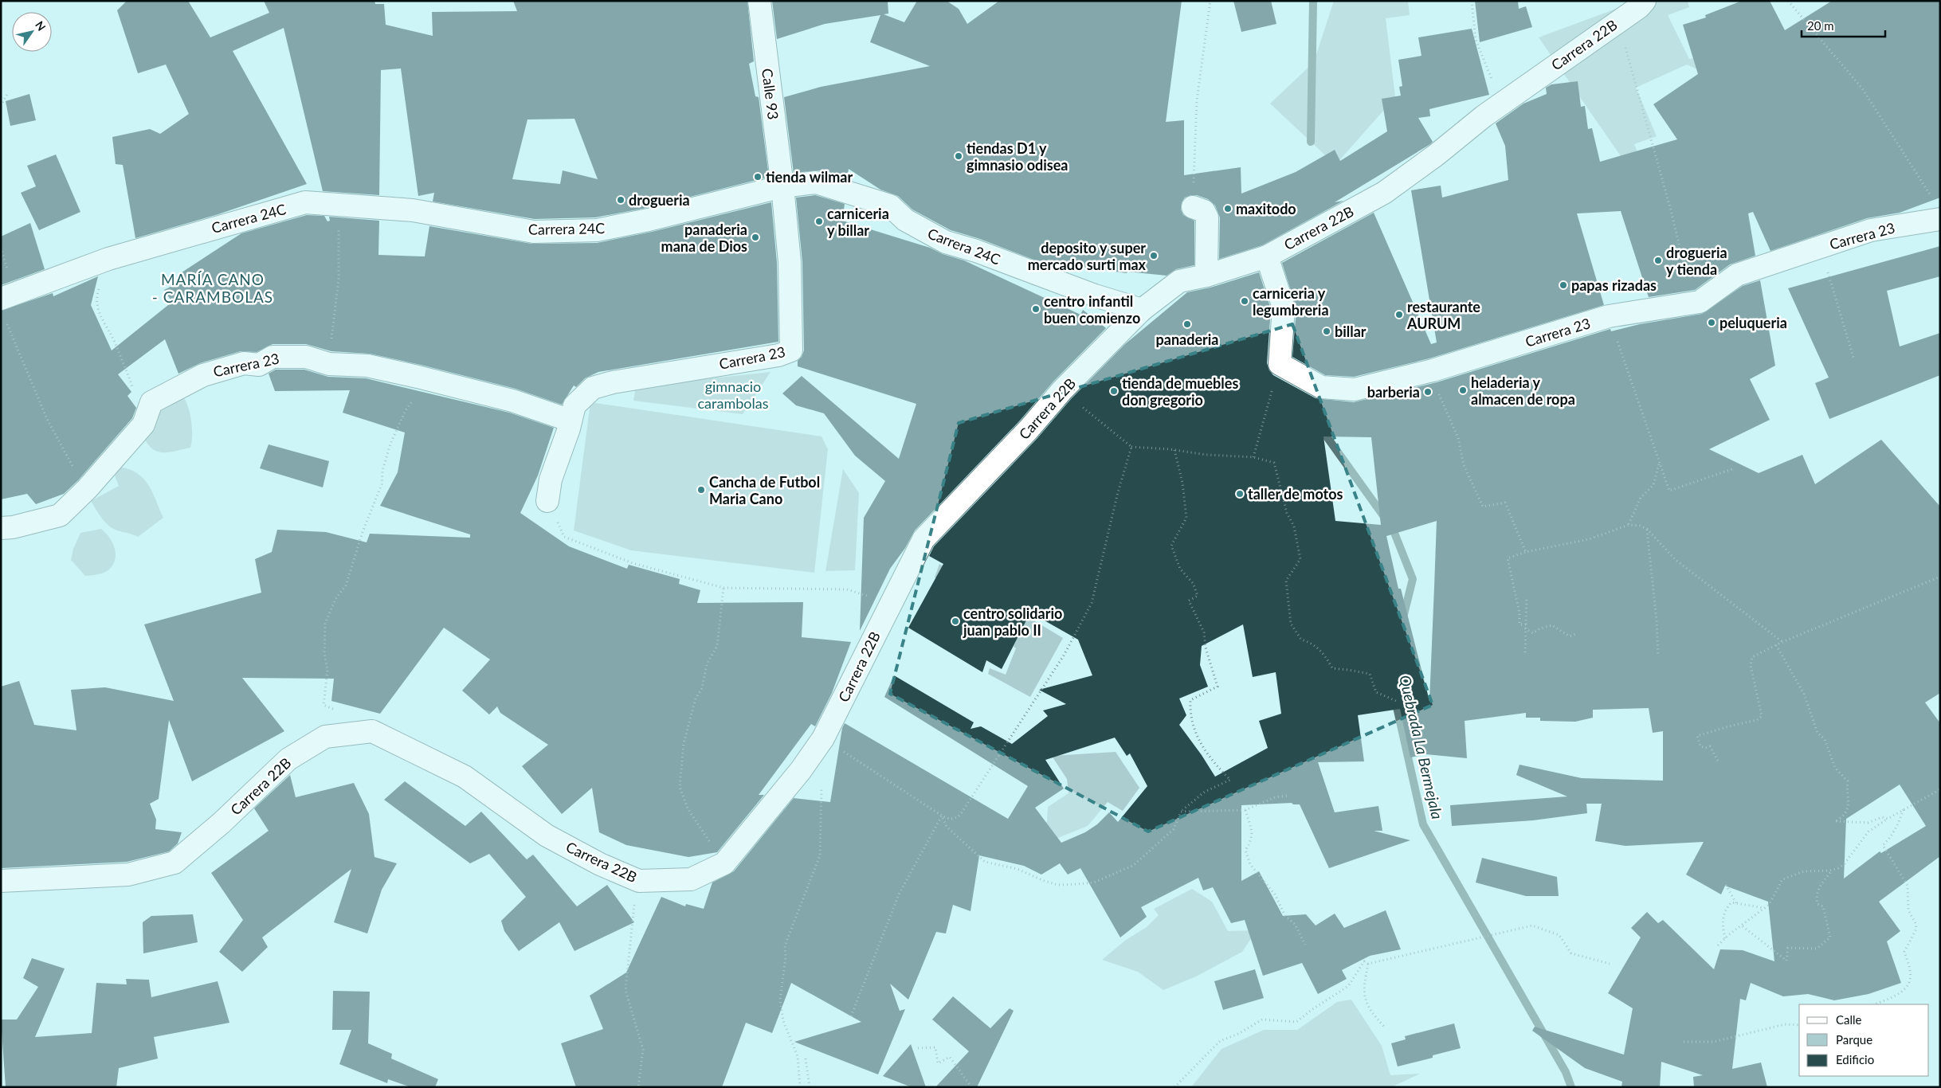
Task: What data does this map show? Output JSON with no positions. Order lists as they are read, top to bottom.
{
  "streets": {
    "street": [
      "Carrera 22B",
      "Calle 93",
      "Carrera 24C",
      "Carrera 23"
    ]
  },
  "crossings": [
    ["Carrera 22B", "Carrera 24C"],
    ["Calle 93", "Carrera 24C"],
    ["Calle 93", "Carrera 23"],
    ["Carrera 24C", "Carrera 23"]
  ],
  "districts": ["MARÍA CANO - CARAMBOLAS"],
  "water": ["Quebrada La Bermejala"],
  "parks": ["gimnacio carambolas"],
  "places": [
    "tiendas D1 y gimnasio odisea",
    "tienda wilmar",
    "drogueria",
    "maxitodo",
    "carniceria y billar",
    "panaderia mana de Dios",
    "deposito y super mercado surti max",
    "drogueria y tienda",
    "papas rizadas",
    "carniceria y legumbreria",
    "centro infantil buen comienzo",
    "restaurante AURUM",
    "peluqueria",
    "panaderia",
    "billar",
    "heladeria y almacen de ropa",
    "tienda de muebles don gregorio",
    "barberia",
    "Cancha de Futbol Maria Cano",
    "taller de motos",
    "centro solidario juan pablo II"
  ],
  "legend": ["Calle", "Parque", "Edificio"],
  "scale_bar": "20 m",
  "north": "top right"
}
